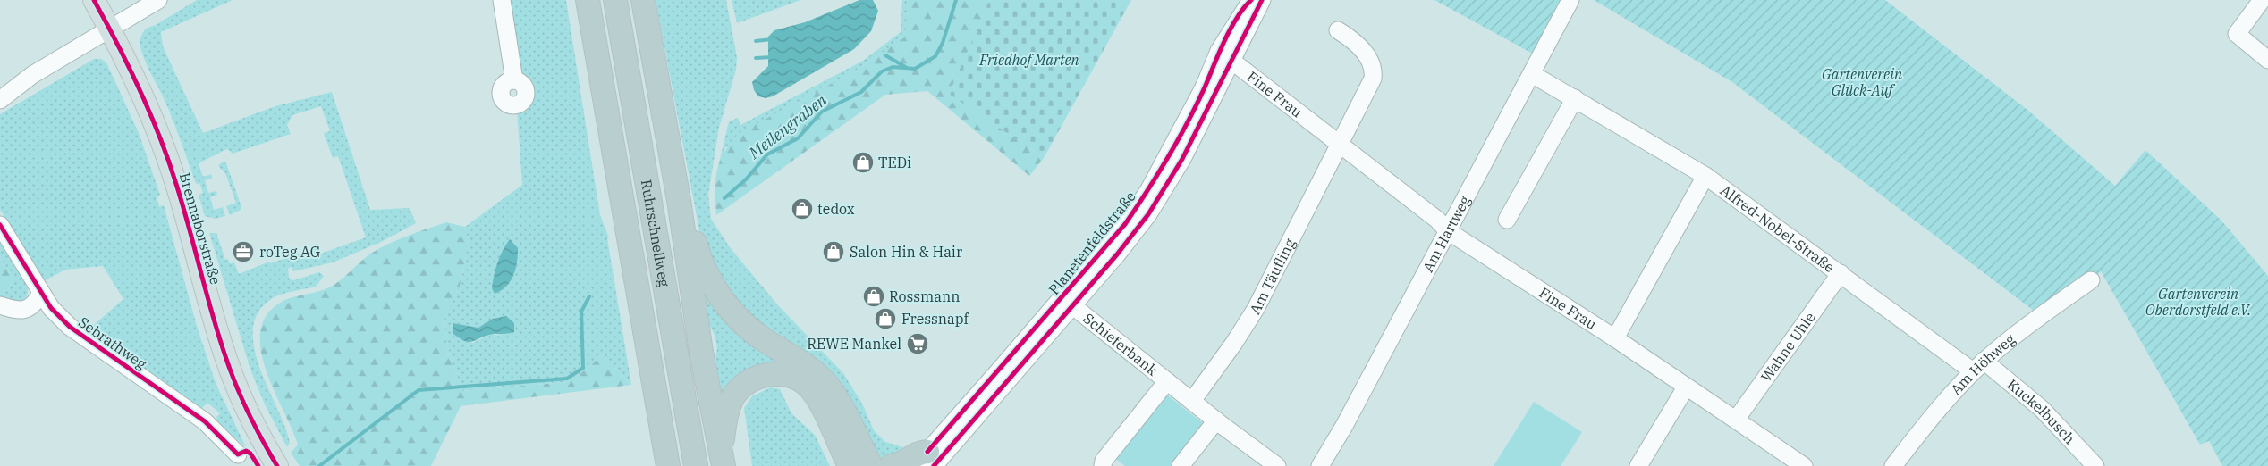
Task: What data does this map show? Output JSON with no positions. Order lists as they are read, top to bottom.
{
  "streets": {
    "highway": ["Ruhrschnellweg"],
    "main road": ["Brennaborstraße"],
    "street": [
      "Fine Frau",
      "Alfred-Nobel-Straße",
      "Am Hartweg",
      "Planetenfeldstraße",
      "Am Täufling",
      "Sebrathweg",
      "Schieferbank",
      "Wahne Uhle",
      "Am Höhweg",
      "Kuckelbusch"
    ]
  },
  "crossings": [
    ["Fine Frau", "Am Hartweg"],
    ["Fine Frau", "Planetenfeldstraße"],
    ["Fine Frau", "Am Täufling"],
    ["Fine Frau", "Wahne Uhle"],
    ["Alfred-Nobel-Straße", "Am Hartweg"],
    ["Alfred-Nobel-Straße", "Wahne Uhle"],
    ["Alfred-Nobel-Straße", "Am Höhweg"],
    ["Alfred-Nobel-Straße", "Kuckelbusch"],
    ["Planetenfeldstraße", "Schieferbank"],
    ["Am Täufling", "Schieferbank"],
    ["Am Höhweg", "Kuckelbusch"]
  ],
  "water": ["Meilengraben"],
  "parks": ["Friedhof Marten", "Gartenverein Glück-Auf", "Gartenverein Oberdorstfeld e.V."],
  "places": {
    "shop": [
      "TEDi",
      "tedox",
      "Salon Hin & Hair",
      "Rossmann",
      "Fressnapf"
    ],
    "office": ["roTeg AG"],
    "supermarket": ["REWE Mankel"]
  }
}
